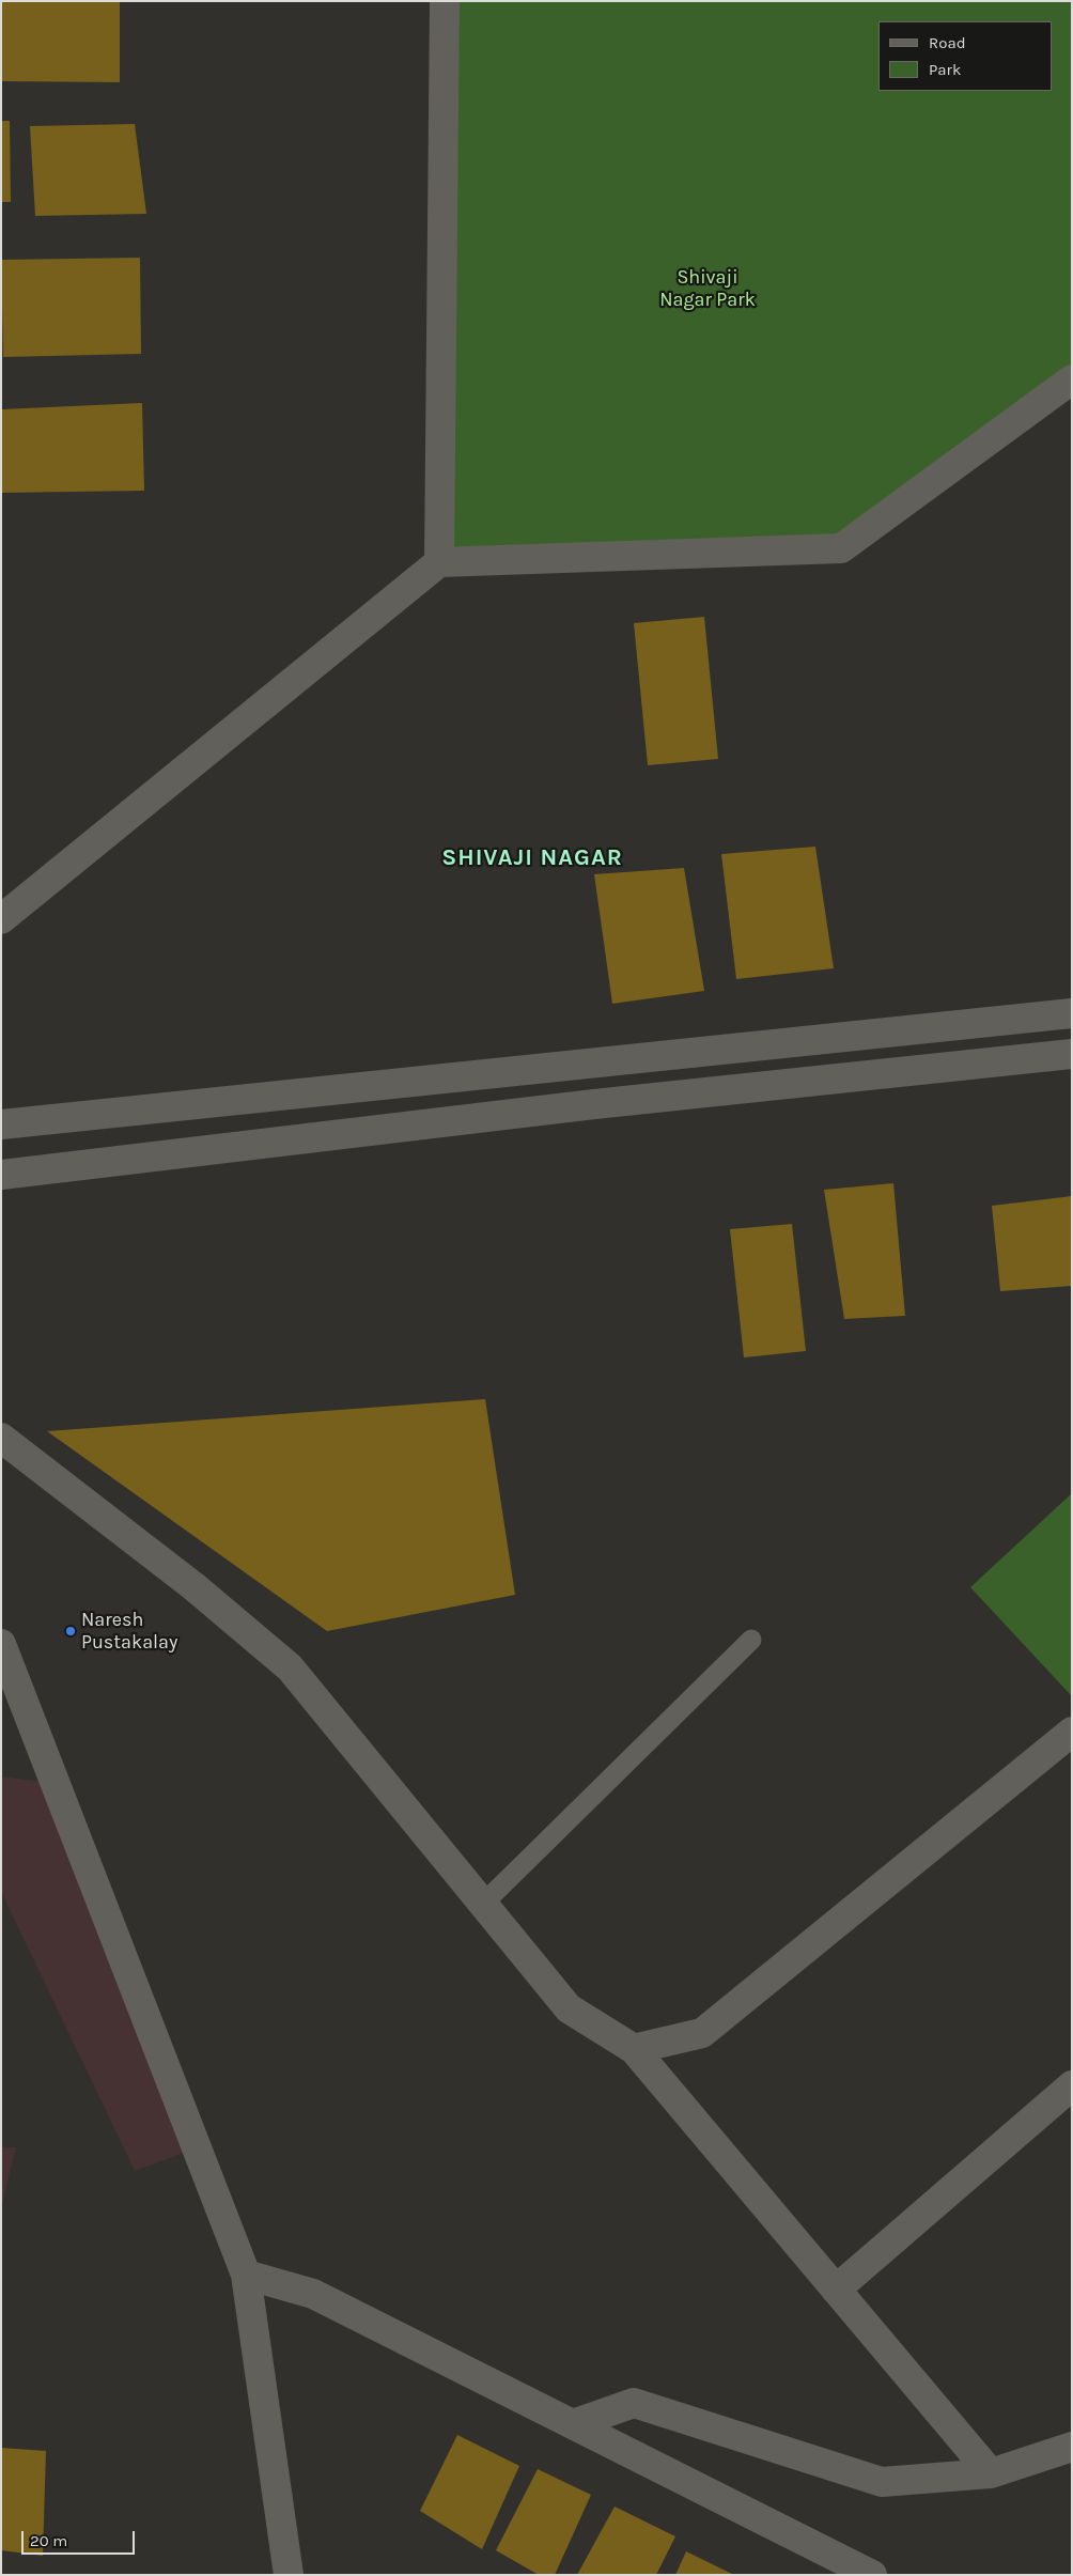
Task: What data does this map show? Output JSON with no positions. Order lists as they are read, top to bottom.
{
  "districts": ["SHIVAJI NAGAR"],
  "parks": ["Shivaji Nagar Park"],
  "places": ["Naresh Pustakalay"],
  "legend": ["Road", "Park"],
  "scale_bar": "20 m"
}
